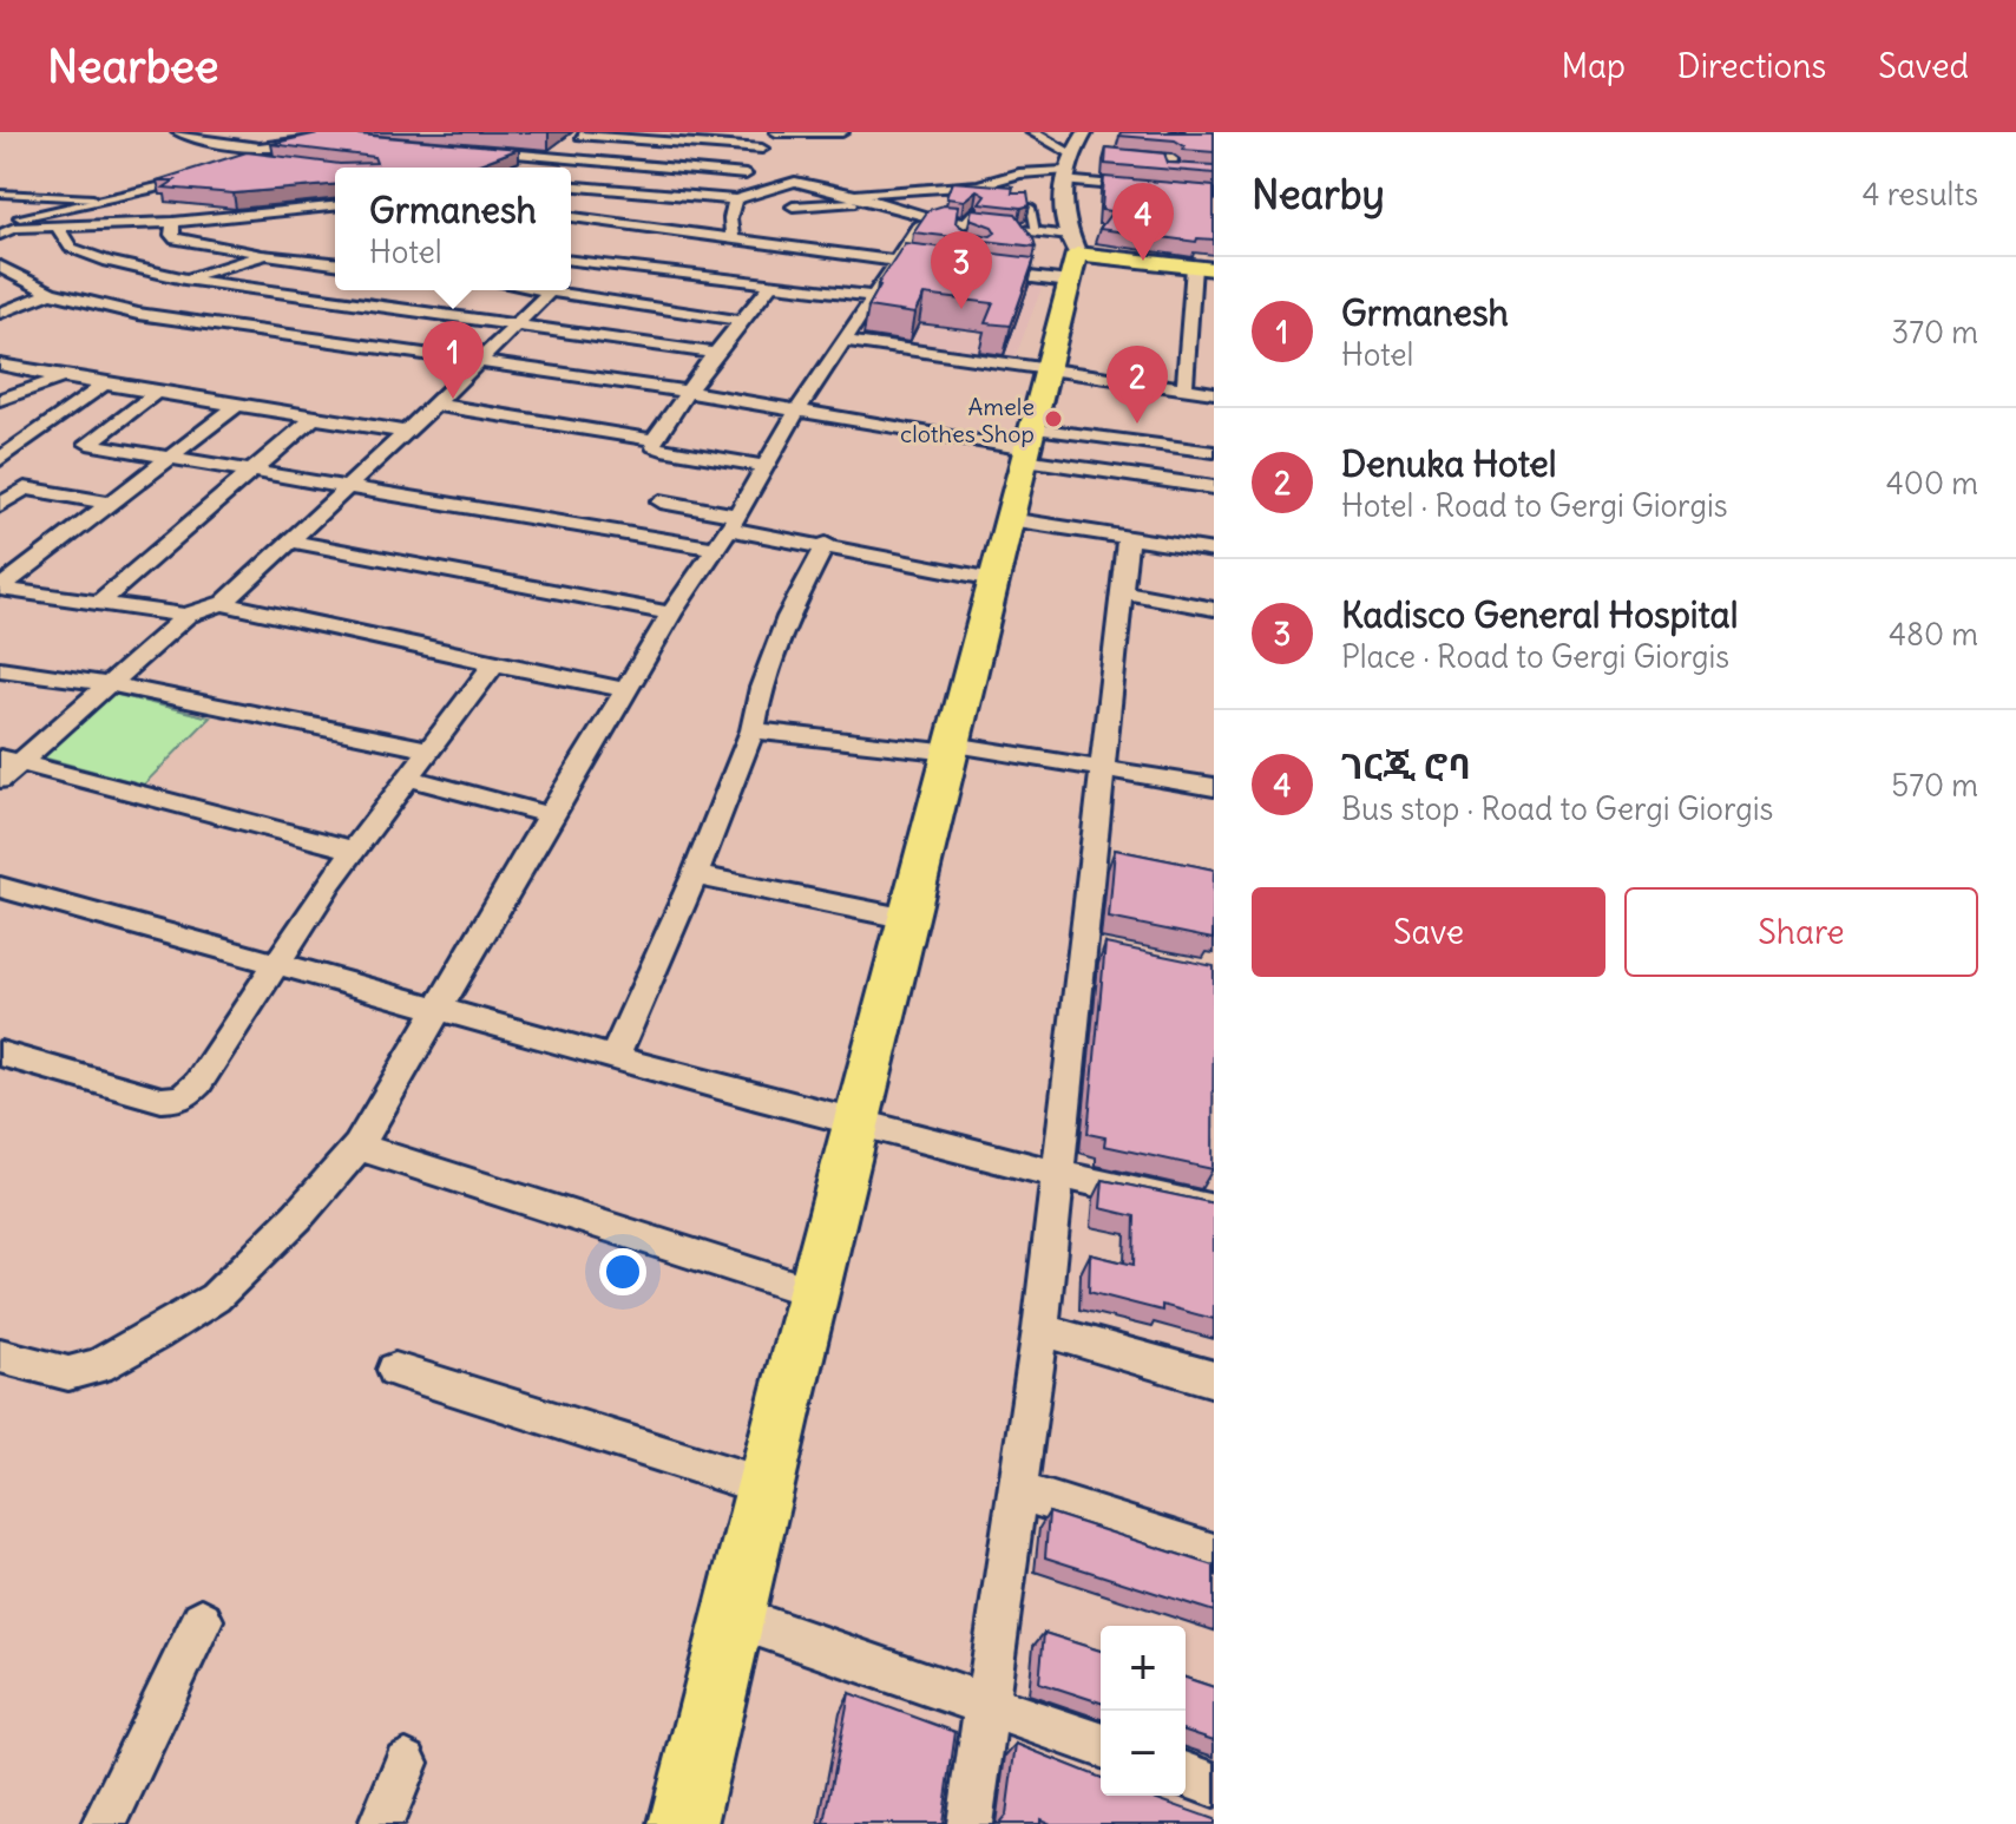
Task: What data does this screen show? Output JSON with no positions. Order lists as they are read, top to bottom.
{
  "places": ["Amele clothes Shop"],
  "page": {
    "header": "Nearbee",
    "nav": ["Map", "Directions", "Saved"],
    "heading": ["Nearby", "4 results"],
    "popup": ["Grmanesh", "Hotel"],
    "pins": [
      "4",
      "3",
      "1",
      "2"
    ],
    "list": [
      {
        "mark": "1",
        "name": "Grmanesh",
        "note": "Hotel",
        "value": "370 m"
      },
      {
        "mark": "2",
        "name": "Denuka Hotel",
        "note": "Hotel · Road to Gergi Giorgis",
        "value": "400 m"
      },
      {
        "mark": "3",
        "name": "Kadisco General Hospital",
        "note": "Place · Road to Gergi Giorgis",
        "value": "480 m"
      },
      {
        "mark": "4",
        "name": "ገርጂ ሮባ",
        "note": "Bus stop · Road to Gergi Giorgis",
        "value": "570 m"
      }
    ],
    "buttons": ["Save", "Share"],
    "map_buttons": ["+", "−"]
  }
}
